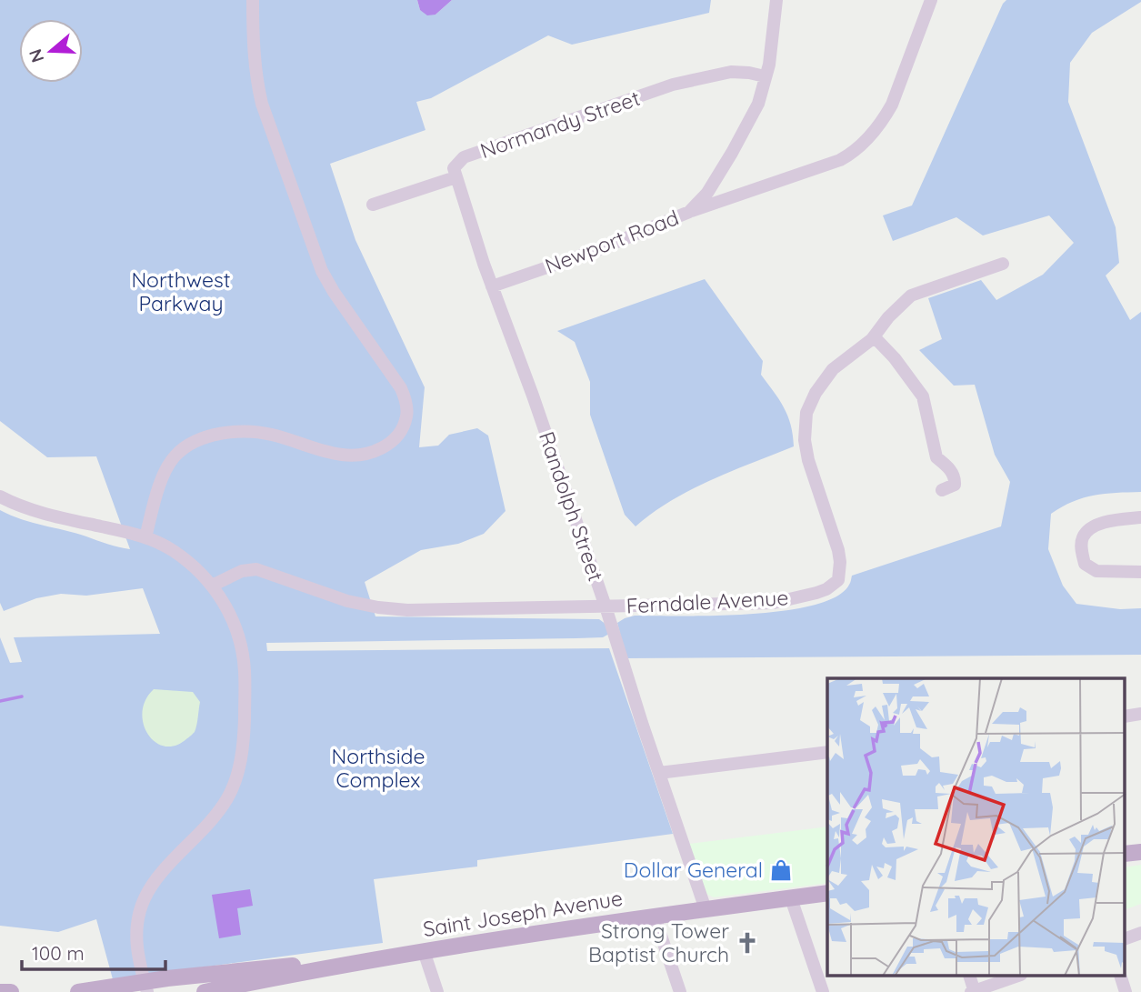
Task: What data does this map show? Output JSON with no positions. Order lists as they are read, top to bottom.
{
  "streets": {
    "main road": ["Saint Joseph Avenue"],
    "street": [
      "Normandy Street",
      "Newport Road",
      "Randolph Street",
      "Ferndale Avenue"
    ]
  },
  "crossings": [
    ["Normandy Street", "Newport Road"],
    ["Normandy Street", "Randolph Street"],
    ["Newport Road", "Randolph Street"],
    ["Randolph Street", "Ferndale Avenue"],
    ["Randolph Street", "Saint Joseph Avenue"]
  ],
  "parks": ["Northwest Parkway", "Northside Complex"],
  "places": {
    "shop": ["Dollar General"],
    "church": ["Strong Tower Baptist Church"]
  },
  "scale_bar": "100 m",
  "north": "left"
}
